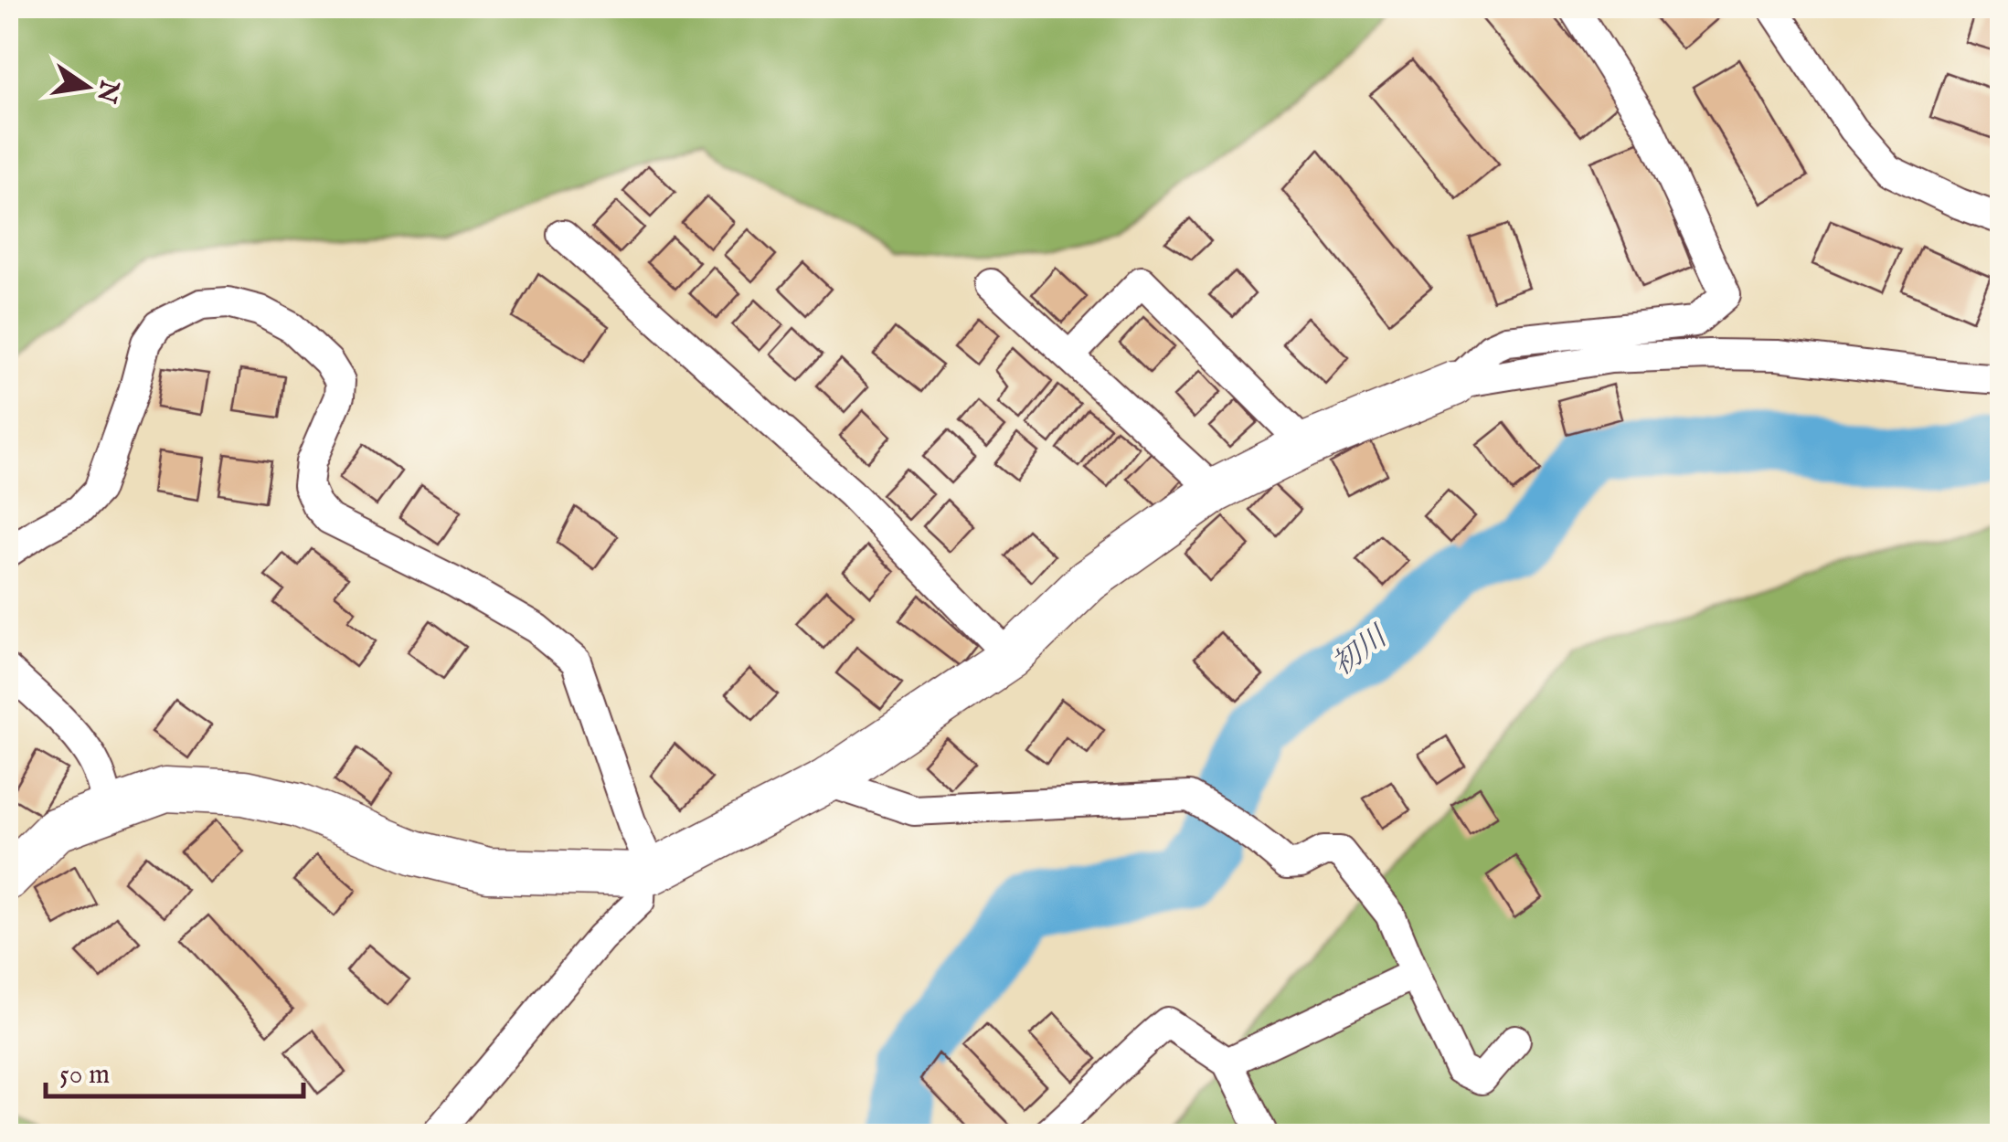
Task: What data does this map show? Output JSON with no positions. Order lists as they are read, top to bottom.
{
  "water": ["初川"],
  "scale_bar": "50 m",
  "north": "right"
}
